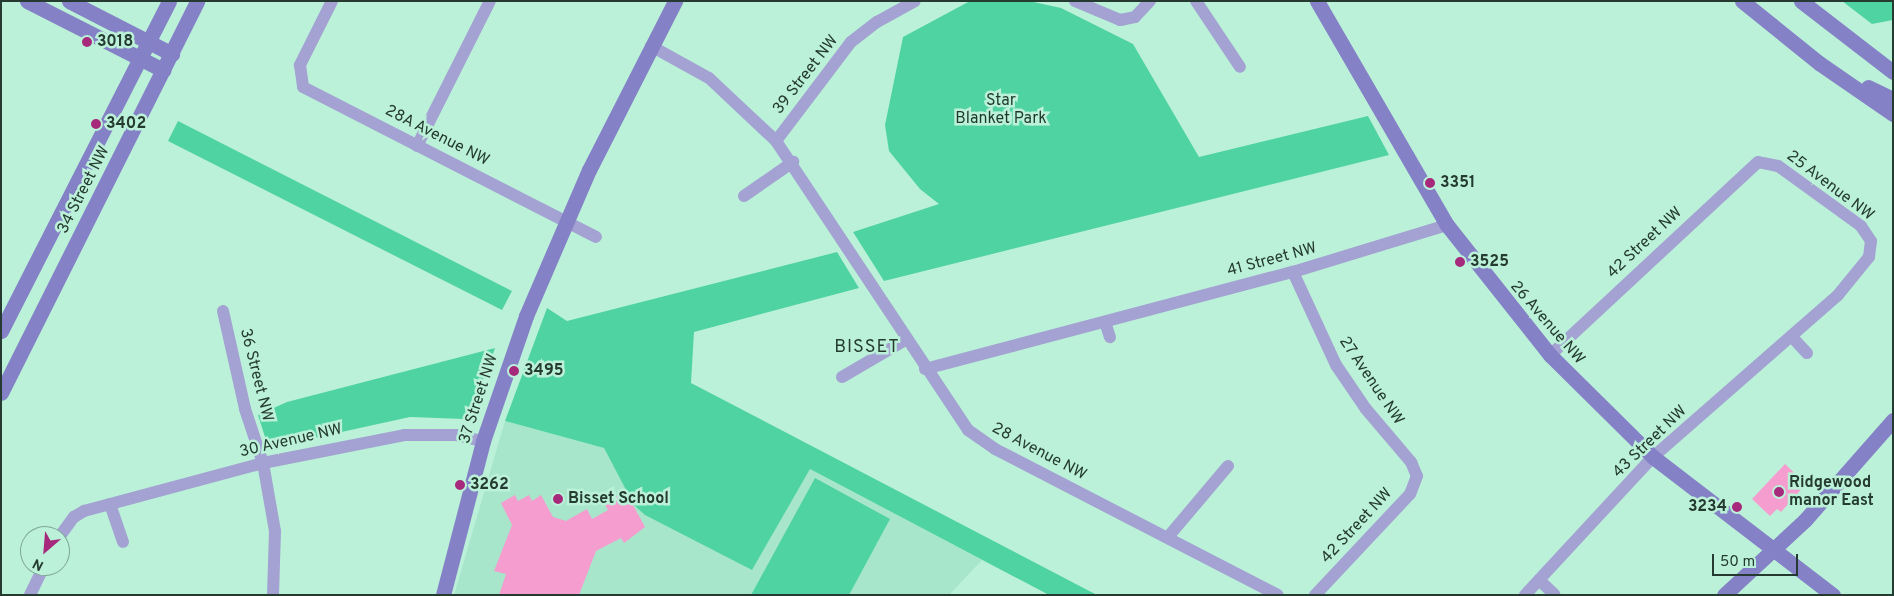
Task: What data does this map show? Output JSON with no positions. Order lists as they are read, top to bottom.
{
  "streets": {
    "street": [
      "39 Street NW",
      "28A Avenue NW",
      "25 Avenue NW",
      "34 Street NW",
      "42 Street NW",
      "41 Street NW",
      "26 Avenue NW",
      "36 Street NW",
      "27 Avenue NW",
      "37 Street NW",
      "30 Avenue NW",
      "43 Street NW",
      "28 Avenue NW"
    ]
  },
  "crossings": [
    ["39 Street NW", "28 Avenue NW"],
    ["28A Avenue NW", "37 Street NW"],
    ["25 Avenue NW", "42 Street NW"],
    ["25 Avenue NW", "43 Street NW"],
    ["42 Street NW", "26 Avenue NW"],
    ["42 Street NW", "27 Avenue NW"],
    ["41 Street NW", "26 Avenue NW"],
    ["41 Street NW", "27 Avenue NW"],
    ["41 Street NW", "28 Avenue NW"],
    ["26 Avenue NW", "43 Street NW"],
    ["36 Street NW", "30 Avenue NW"],
    ["37 Street NW", "30 Avenue NW"],
    ["37 Street NW", "28 Avenue NW"]
  ],
  "districts": ["BISSET"],
  "parks": ["Star Blanket Park"],
  "places": [
    "3018",
    "3402",
    "3351",
    "3525",
    "3495",
    "3262",
    "Ridgewood manor East",
    "Bisset School",
    "3234"
  ],
  "scale_bar": "50 m",
  "north": "bottom left"
}
